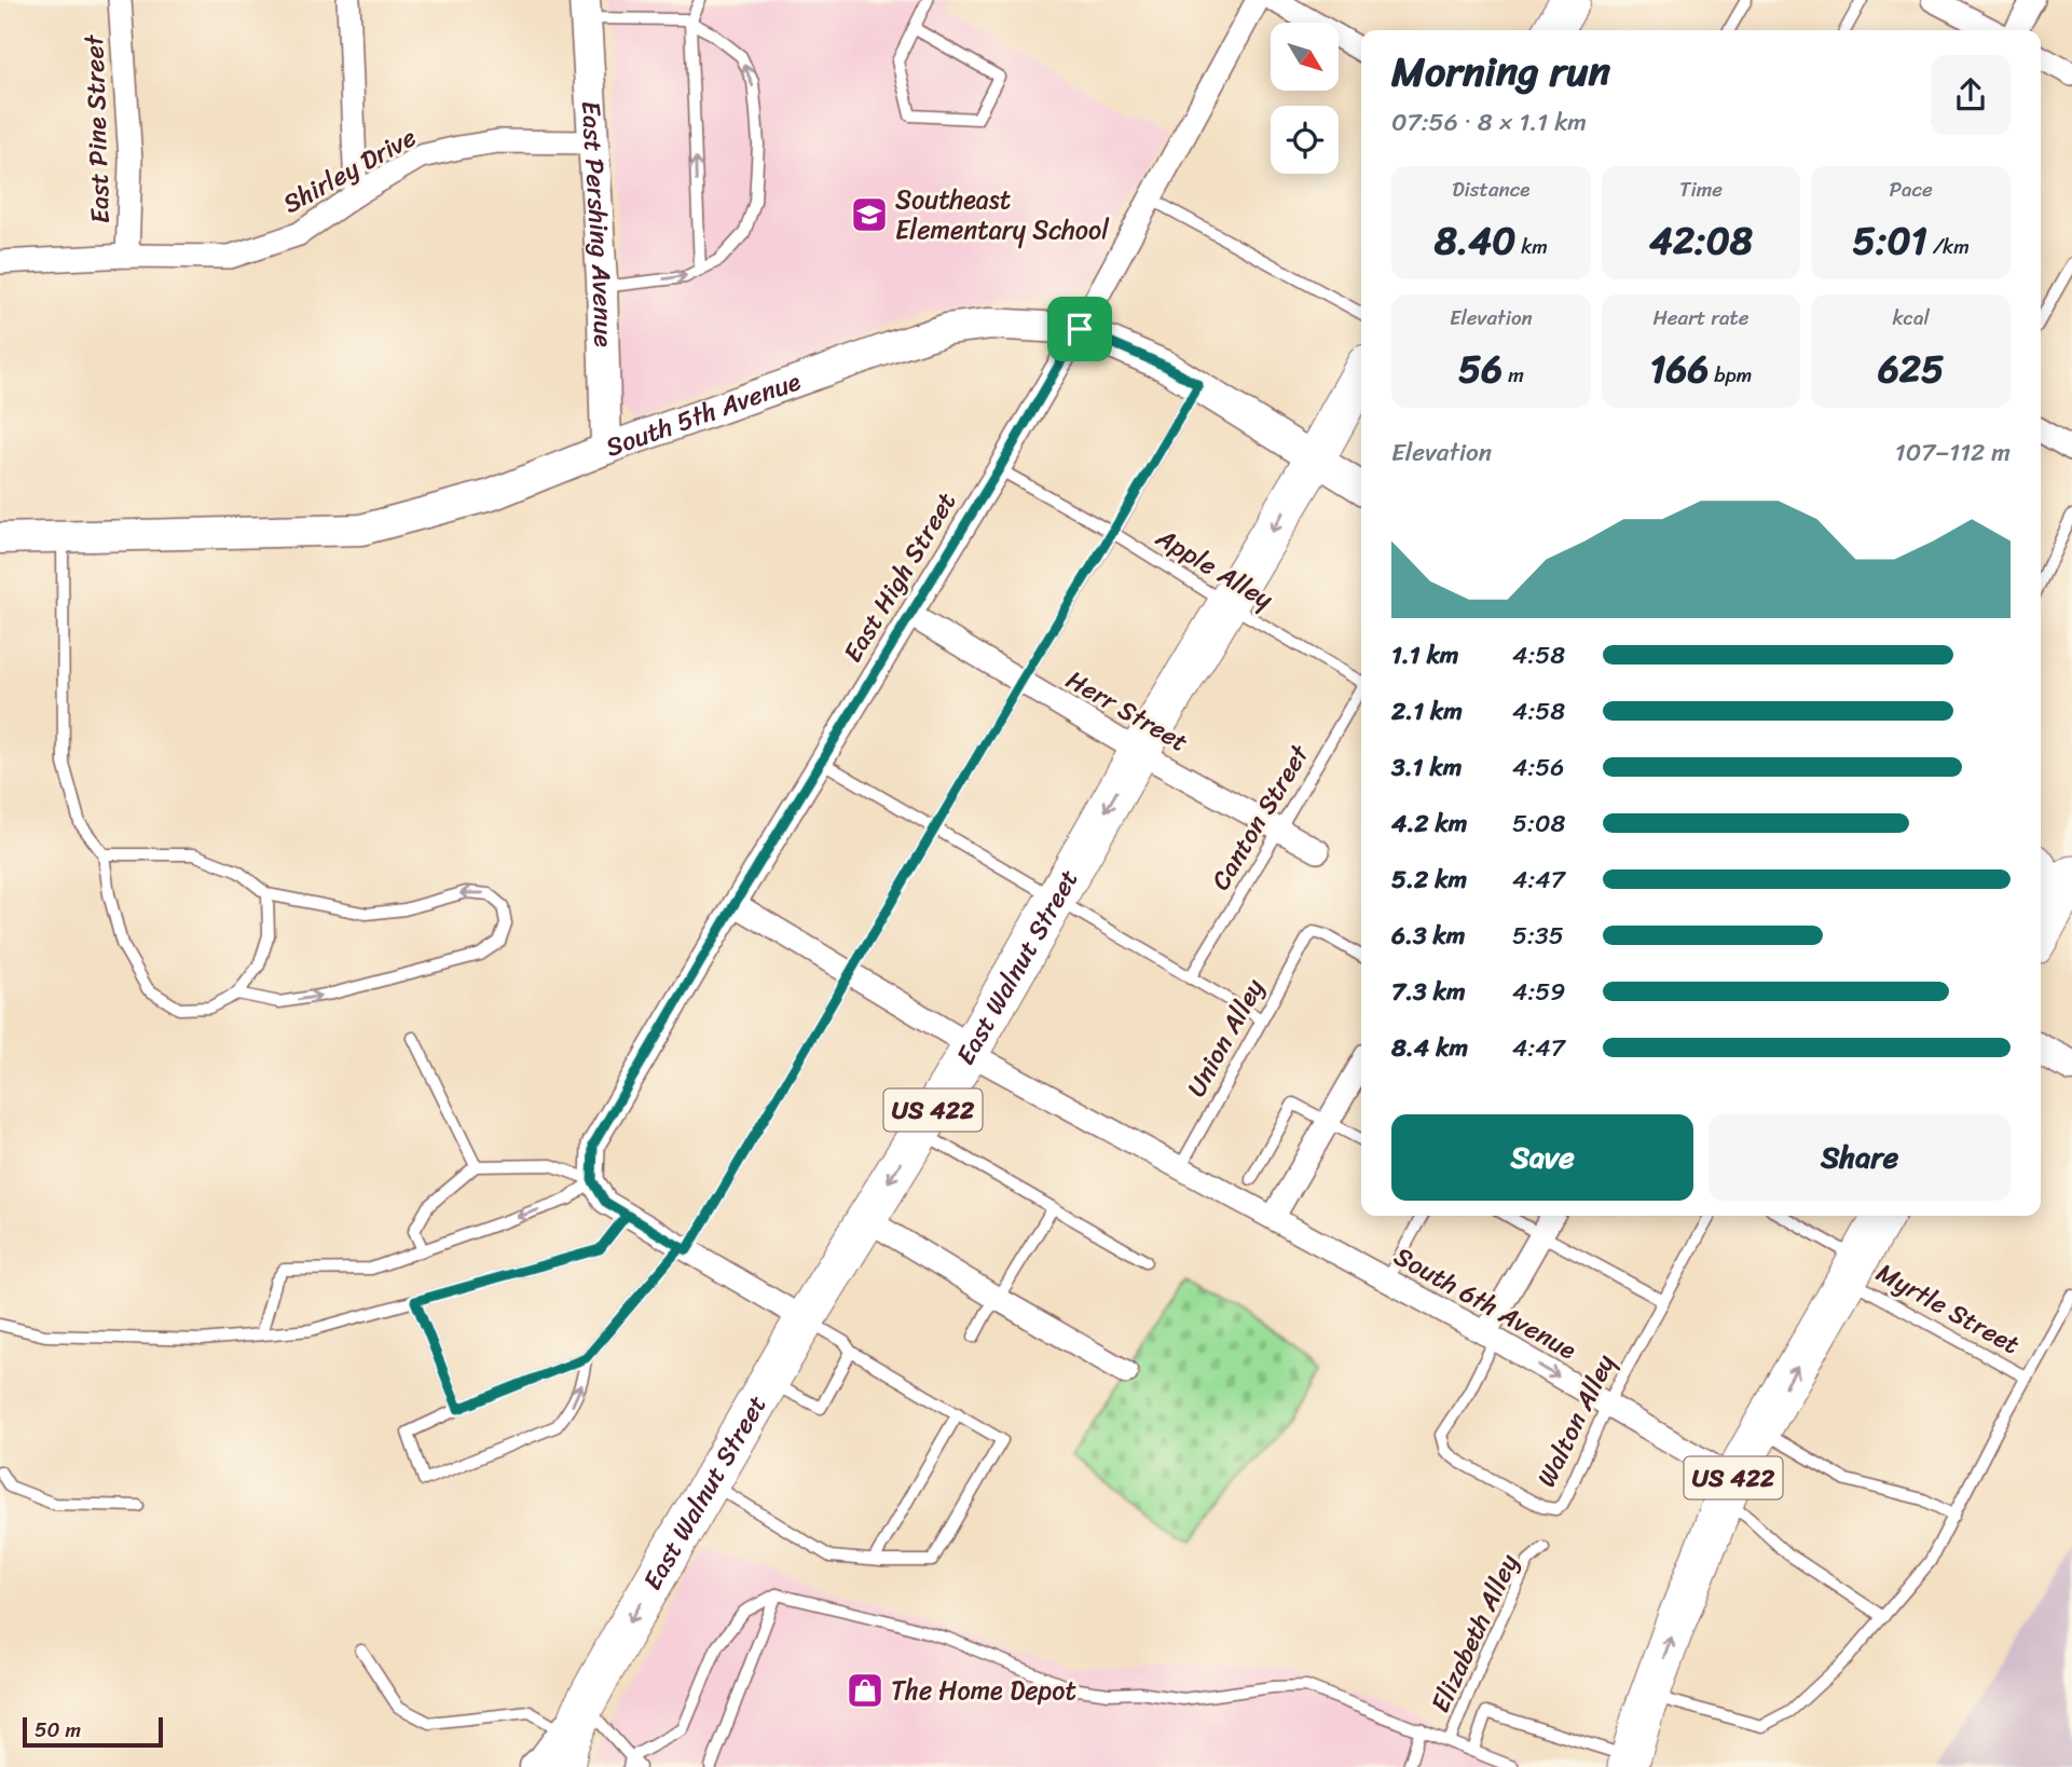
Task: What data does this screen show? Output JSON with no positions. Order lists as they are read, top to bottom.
{
  "streets": {
    "highway": ["East Walnut Street", "US 422"],
    "main road": ["East Pershing Avenue", "South 5th Avenue"],
    "street": [
      "East Pine Street",
      "Shirley Drive",
      "East High Street",
      "Herr Street",
      "South 6th Avenue"
    ],
    "lane": [
      "Apple Alley",
      "Canton Street",
      "Union Alley",
      "Myrtle Street",
      "Walton Alley",
      "Elizabeth Alley"
    ]
  },
  "crossings": [
    ["East Pine Street", "Shirley Drive"],
    ["Shirley Drive", "East Pershing Avenue"],
    ["East Pershing Avenue", "South 5th Avenue"],
    ["South 5th Avenue", "East High Street"],
    ["South 5th Avenue", "East Walnut Street"],
    ["Apple Alley", "East High Street"],
    ["Apple Alley", "East Walnut Street"],
    ["East High Street", "Herr Street"],
    ["East High Street", "South 6th Avenue"],
    ["Herr Street", "Canton Street"],
    ["Herr Street", "East Walnut Street"],
    ["East Walnut Street", "South 6th Avenue"],
    ["Union Alley", "South 6th Avenue"],
    ["US 422", "South 6th Avenue"],
    ["US 422", "Myrtle Street"],
    ["South 6th Avenue", "Walton Alley"]
  ],
  "one_way": ["East Walnut Street"],
  "places": {
    "school or university": ["Southeast Elementary School"],
    "shop": ["The Home Depot"]
  },
  "scale_bar": "50 m",
  "north": "bottom right",
  "page": {
    "heading": ["Morning run", "07:56 · 8 × 1.1 km"],
    "stats": [
      ["Distance", "8.40 km"],
      ["Time", "42:08"],
      ["Pace", "5:01 /km"],
      ["Elevation", "56 m"],
      ["Heart rate", "166 bpm"],
      ["kcal", "625"]
    ],
    "chart": ["Elevation", "107–112 m"],
    "list": [
      {
        "name": "1.1 km",
        "note": "4:58"
      },
      {
        "name": "2.1 km",
        "note": "4:58"
      },
      {
        "name": "3.1 km",
        "note": "4:56"
      },
      {
        "name": "4.2 km",
        "note": "5:08"
      },
      {
        "name": "5.2 km",
        "note": "4:47"
      },
      {
        "name": "6.3 km",
        "note": "5:35"
      },
      {
        "name": "7.3 km",
        "note": "4:59"
      },
      {
        "name": "8.4 km",
        "note": "4:47"
      }
    ],
    "buttons": ["Save", "Share"],
    "scale": "50 m"
  }
}
